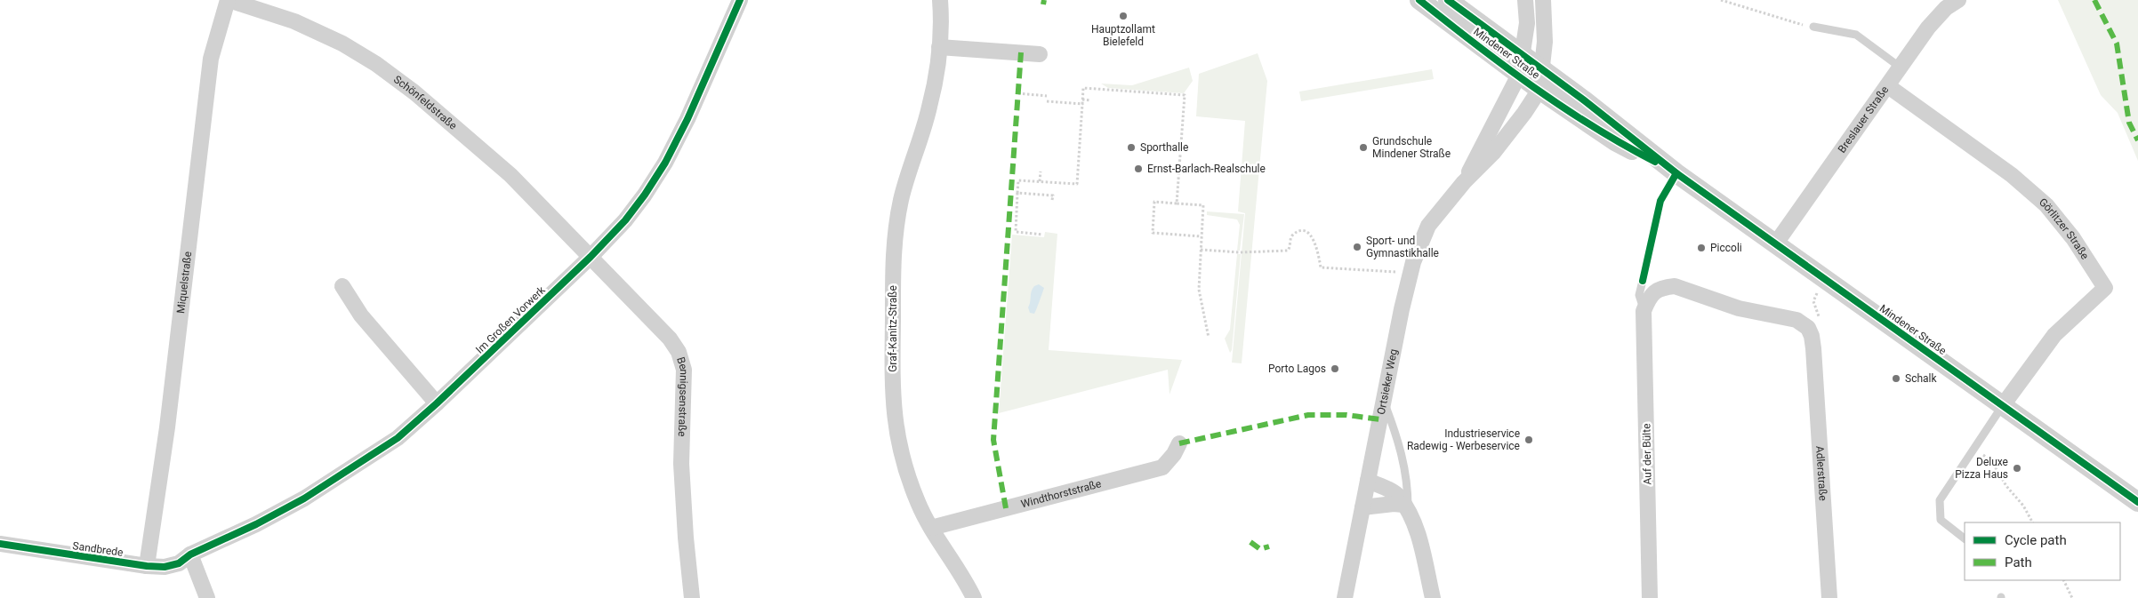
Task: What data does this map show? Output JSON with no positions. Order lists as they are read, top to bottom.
{
  "streets": {
    "street": [
      "Mindener Straße",
      "Schönfeldstraße",
      "Breslauer Straße",
      "Görlitzer Straße",
      "Miquelstraße",
      "Im Großen Vorwerk",
      "Graf-Kanitz-Straße",
      "Ortsieker Weg",
      "Bennigsenstraße",
      "Auf der Bülte",
      "Adlerstraße",
      "Windthorststraße",
      "Sandbrede"
    ]
  },
  "crossings": [
    ["Mindener Straße", "Breslauer Straße"],
    ["Mindener Straße", "Görlitzer Straße"],
    ["Mindener Straße", "Ortsieker Weg"],
    ["Schönfeldstraße", "Miquelstraße"],
    ["Schönfeldstraße", "Im Großen Vorwerk"],
    ["Schönfeldstraße", "Bennigsenstraße"],
    ["Breslauer Straße", "Görlitzer Straße"],
    ["Miquelstraße", "Sandbrede"],
    ["Im Großen Vorwerk", "Bennigsenstraße"],
    ["Graf-Kanitz-Straße", "Windthorststraße"],
    ["Auf der Bülte", "Adlerstraße"]
  ],
  "places": [
    "Hauptzollamt Bielefeld",
    "Sporthalle",
    "Grundschule Mindener Straße",
    "Ernst-Barlach-Realschule",
    "Sport- und Gymnastikhalle",
    "Piccoli",
    "Porto Lagos",
    "Schalk",
    "Industrieservice Radewig - Werbeservice",
    "Deluxe Pizza Haus"
  ],
  "legend": ["Cycle path", "Path"]
}
